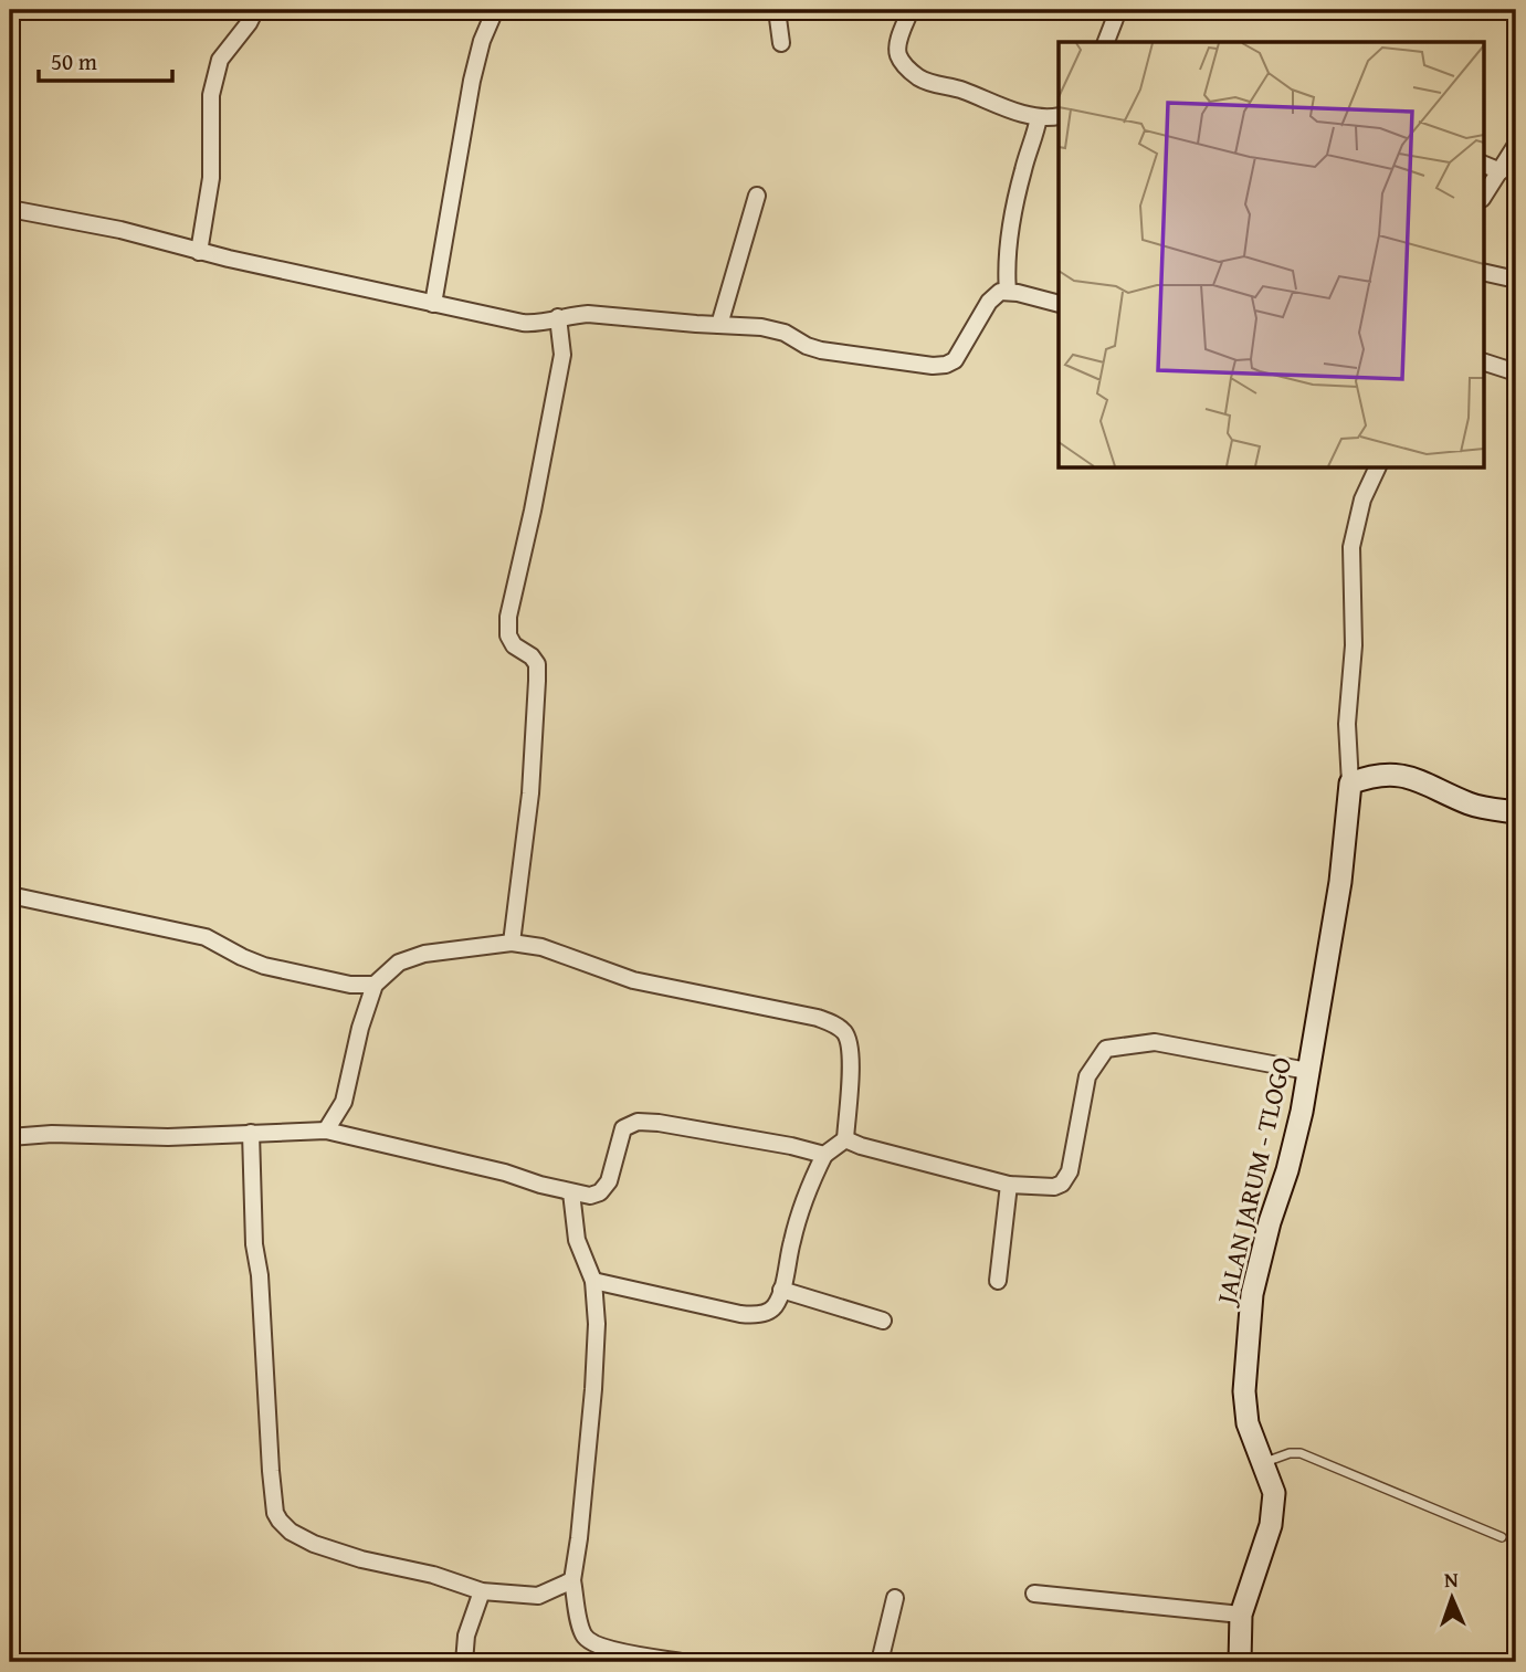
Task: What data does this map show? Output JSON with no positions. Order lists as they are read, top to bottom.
{
  "streets": {
    "street": ["JALAN JARUM - TLOGO"]
  },
  "scale_bar": "50 m",
  "north": "top"
}
